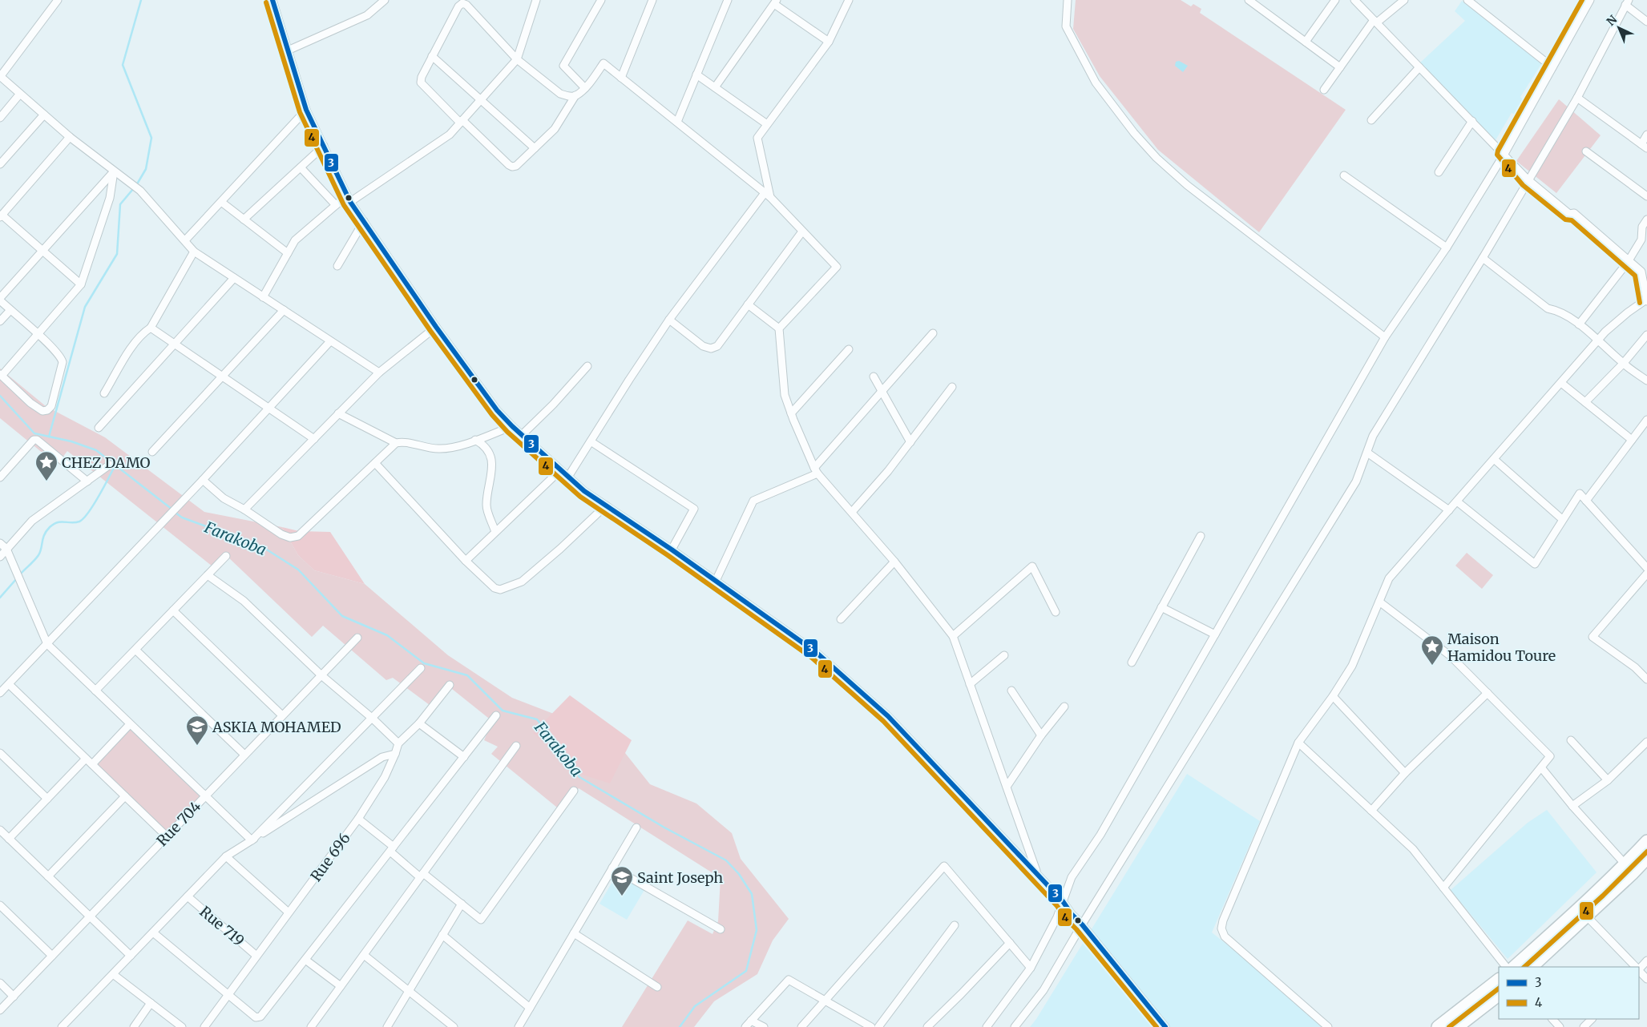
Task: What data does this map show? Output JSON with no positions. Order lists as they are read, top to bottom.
{
  "streets": {
    "street": ["Rue 704", "Rue 696", "Rue 719"]
  },
  "crossings": [
    ["Rue 696", "Rue 719"]
  ],
  "water": ["Farakoba"],
  "places": {
    "place": ["CHEZ DAMO", "Maison Hamidou Toure"],
    "school or university": ["ASKIA MOHAMED", "Saint Joseph"]
  },
  "lines": ["transit line 3", "transit line 4"],
  "legend": ["3", "4"],
  "north": "top left"
}
